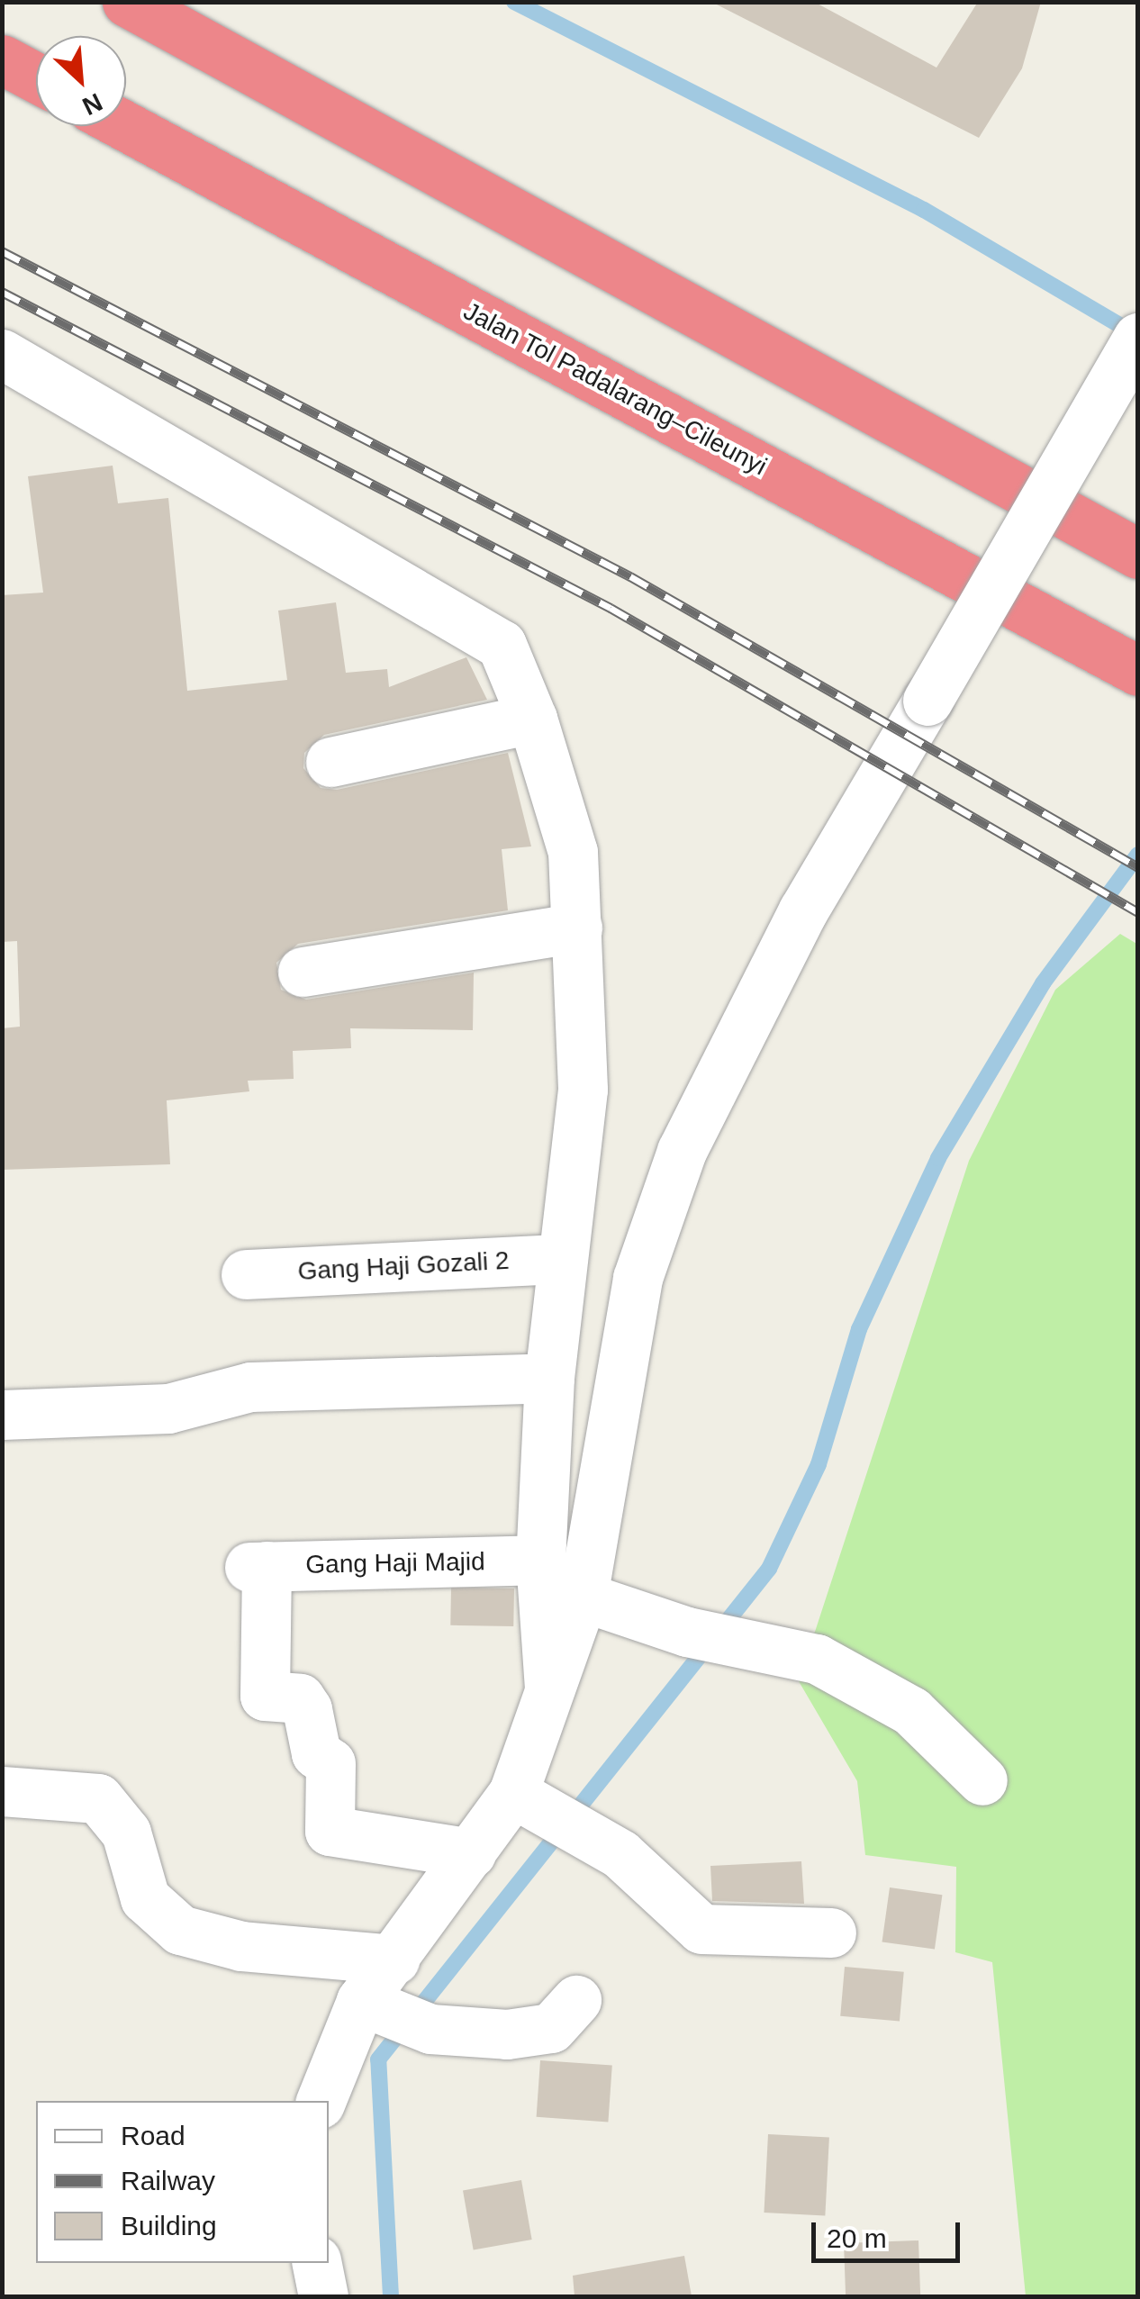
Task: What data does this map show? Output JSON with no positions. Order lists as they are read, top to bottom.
{
  "streets": {
    "highway": ["Jalan Tol Padalarang–Cileunyi"],
    "street": ["Gang Haji Gozali 2", "Gang Haji Majid"]
  },
  "legend": ["Road", "Railway", "Building"],
  "scale_bar": "20 m",
  "north": "bottom right"
}
